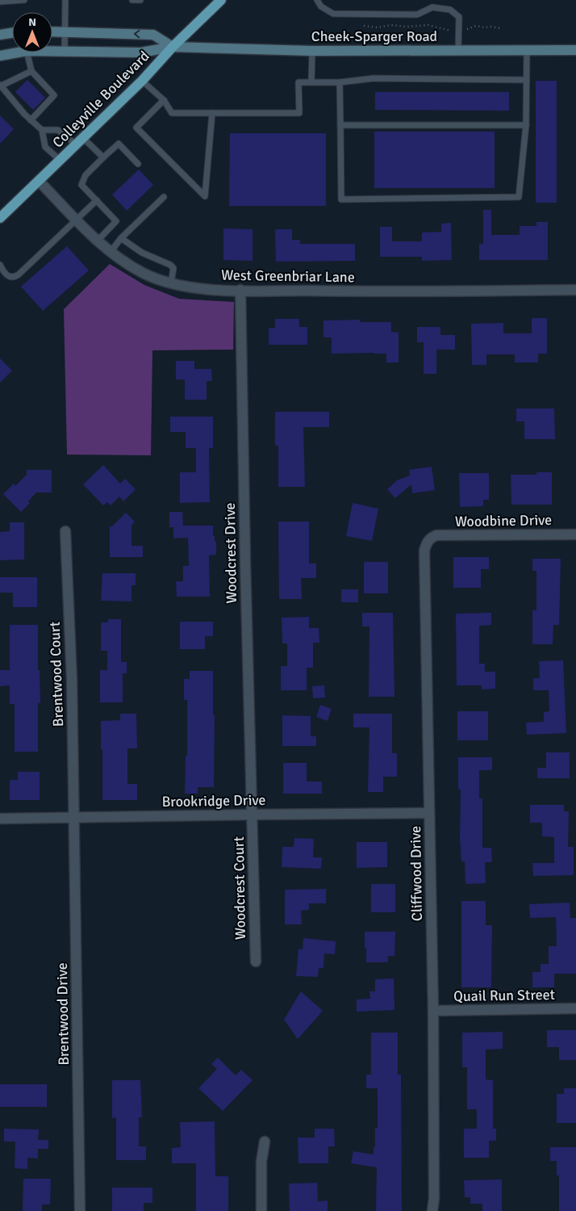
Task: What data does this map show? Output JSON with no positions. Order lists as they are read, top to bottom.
{
  "streets": {
    "main road": ["Cheek-Sparger Road", "Colleyville Boulevard"],
    "street": [
      "West Greenbriar Lane",
      "Woodbine Drive",
      "Woodcrest Drive",
      "Brentwood Court",
      "Brookridge Drive",
      "Cliffwood Drive",
      "Woodcrest Court",
      "Quail Run Street",
      "Brentwood Drive"
    ]
  },
  "crossings": [
    ["Cheek-Sparger Road", "Colleyville Boulevard"],
    ["Colleyville Boulevard", "West Greenbriar Lane"],
    ["West Greenbriar Lane", "Woodcrest Drive"],
    ["Woodbine Drive", "Cliffwood Drive"],
    ["Woodcrest Drive", "Brookridge Drive"],
    ["Woodcrest Drive", "Woodcrest Court"],
    ["Brentwood Court", "Brookridge Drive"],
    ["Brentwood Court", "Brentwood Drive"],
    ["Brookridge Drive", "Cliffwood Drive"],
    ["Brookridge Drive", "Woodcrest Court"],
    ["Brookridge Drive", "Brentwood Drive"],
    ["Cliffwood Drive", "Quail Run Street"]
  ],
  "north": "top"
}
